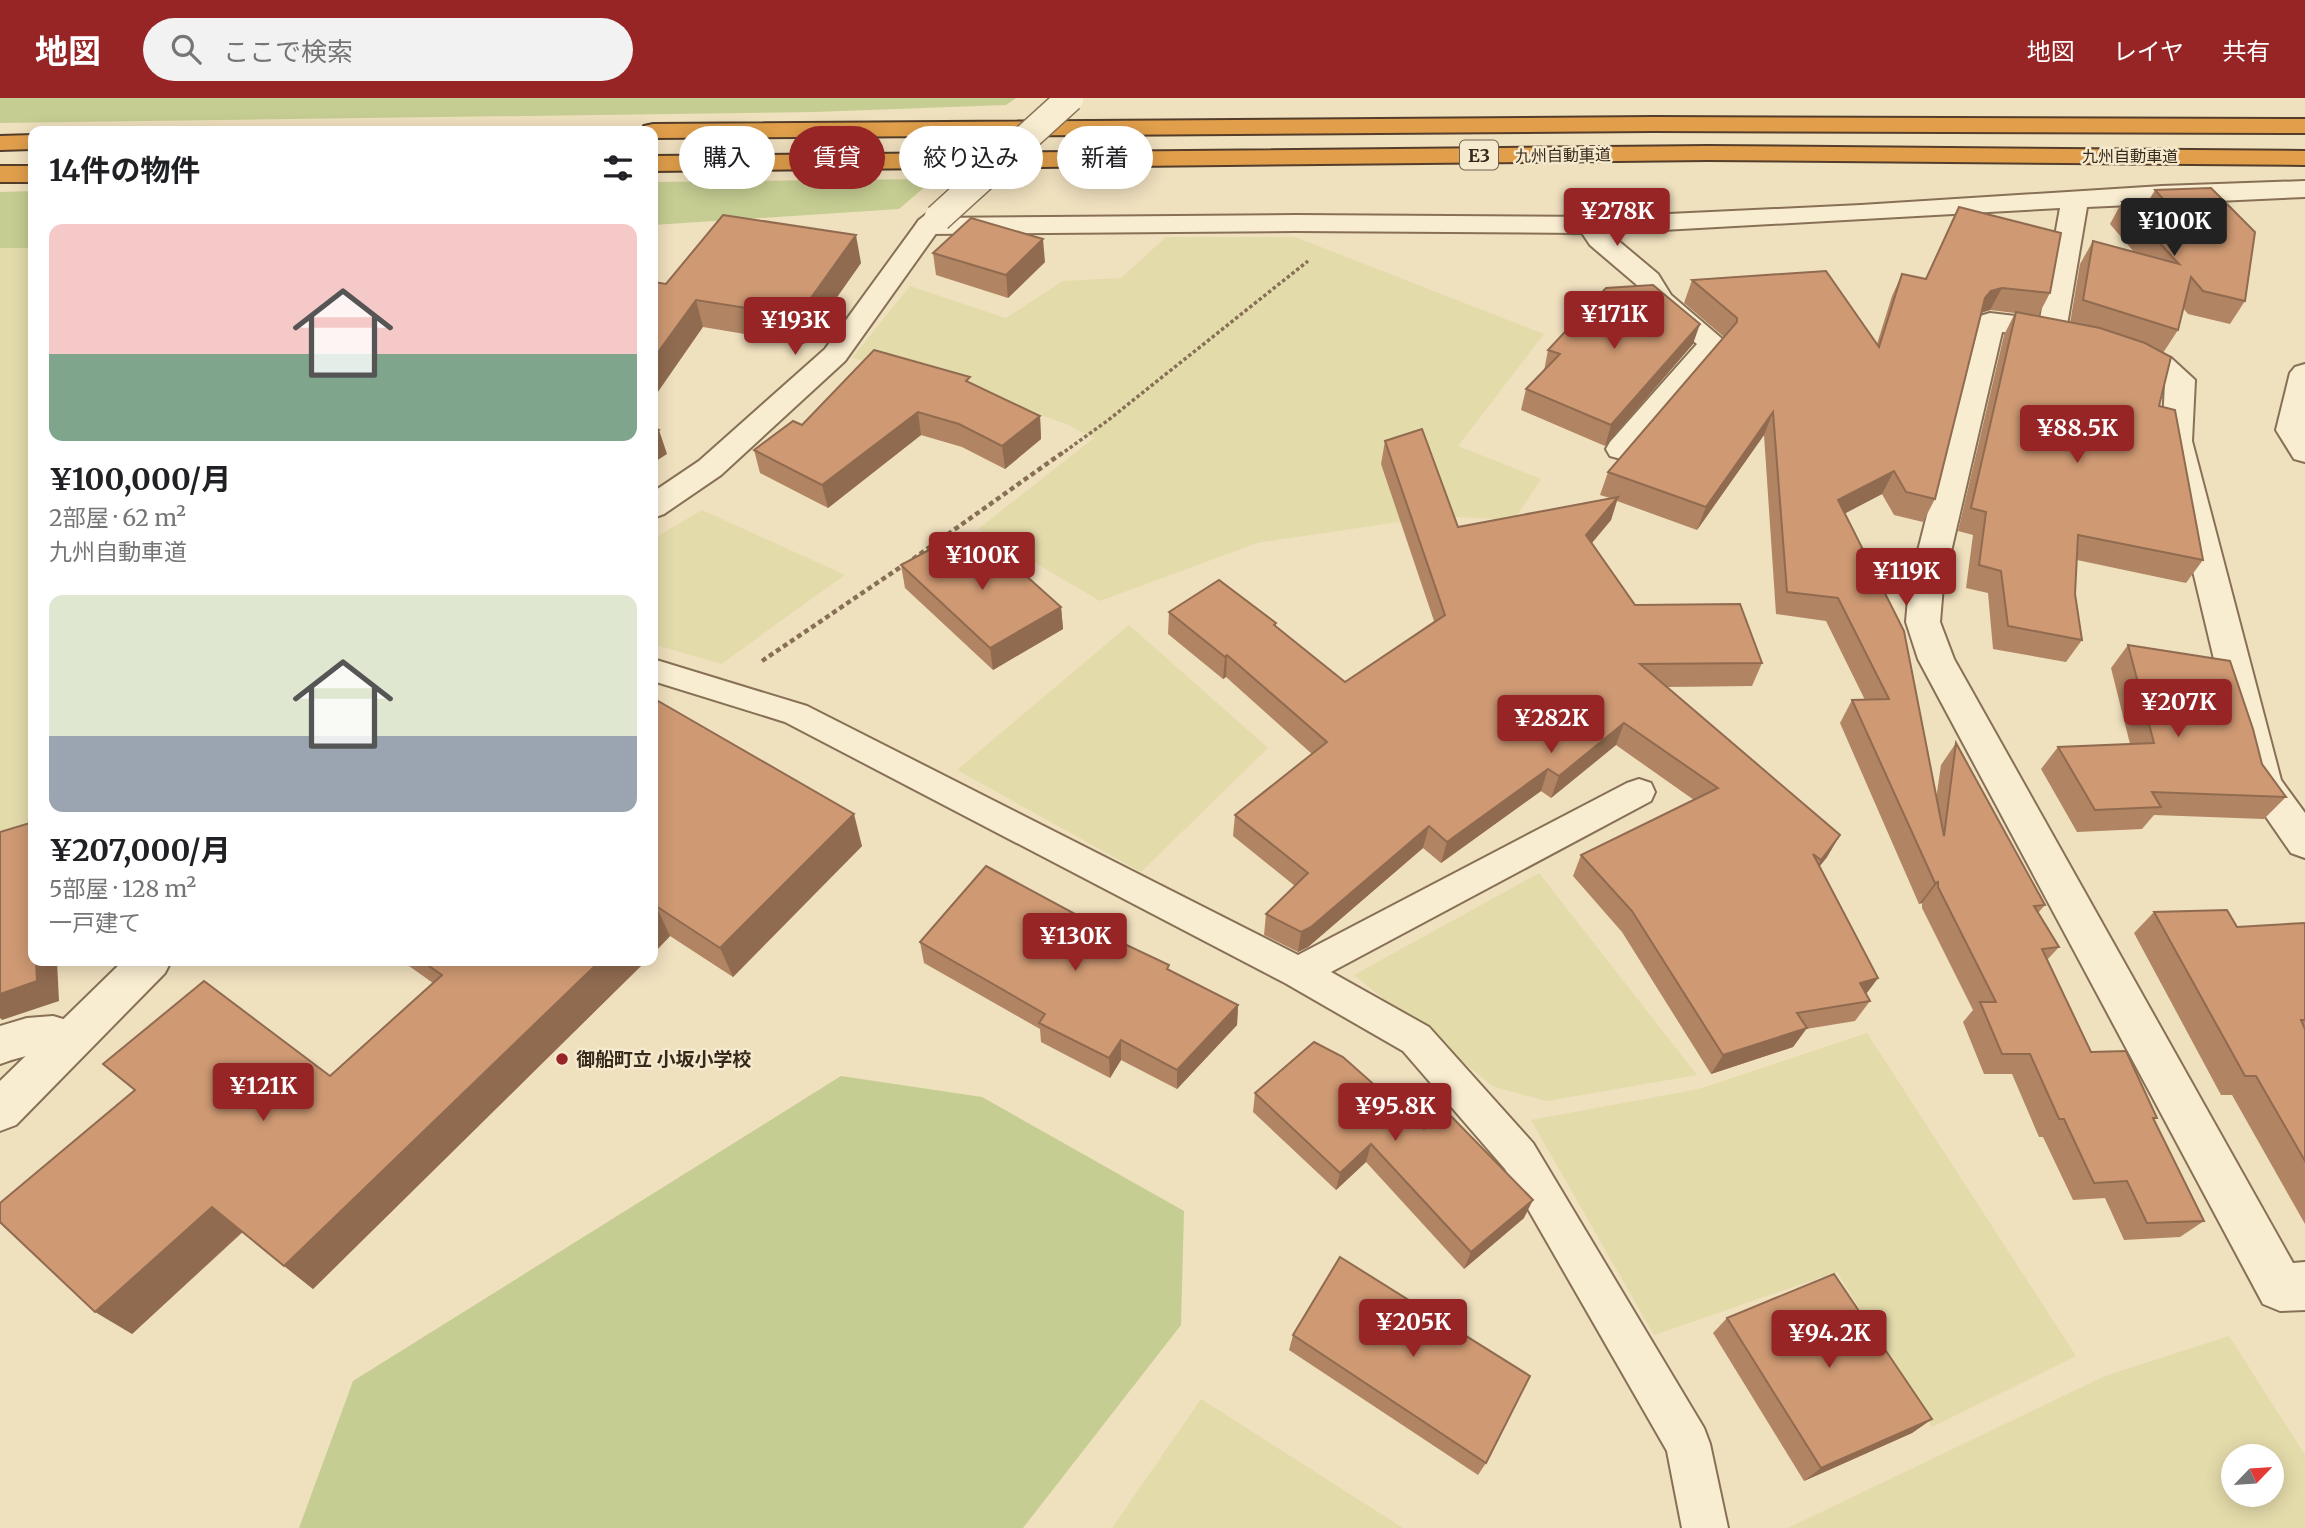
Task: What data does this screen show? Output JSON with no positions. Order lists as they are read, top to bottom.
{
  "streets": {
    "highway": ["E3", "九州自動車道"]
  },
  "places": ["御船町立 小坂小学校"],
  "north": "top right",
  "page": {
    "header": "地図",
    "search": "ここで検索",
    "nav": ["地図", "レイヤ", "共有"],
    "chip": [
      "購入",
      "賃貸",
      "絞り込み",
      "新着"
    ],
    "heading": "14件の物件",
    "price": [
      "¥278K",
      "¥100K",
      "¥171K",
      "¥193K",
      "¥88.5K",
      "¥100K",
      "¥119K",
      "¥207K",
      "¥282K",
      "¥130K",
      "¥121K",
      "¥95.8K",
      "¥205K",
      "¥94.2K"
    ],
    "list": [
      {
        "name": "¥100,000/月",
        "note": "2部屋 · 62 m² · 九州自動車道"
      },
      {
        "name": "¥207,000/月",
        "note": "5部屋 · 128 m² · 一戸建て"
      }
    ]
  }
}
